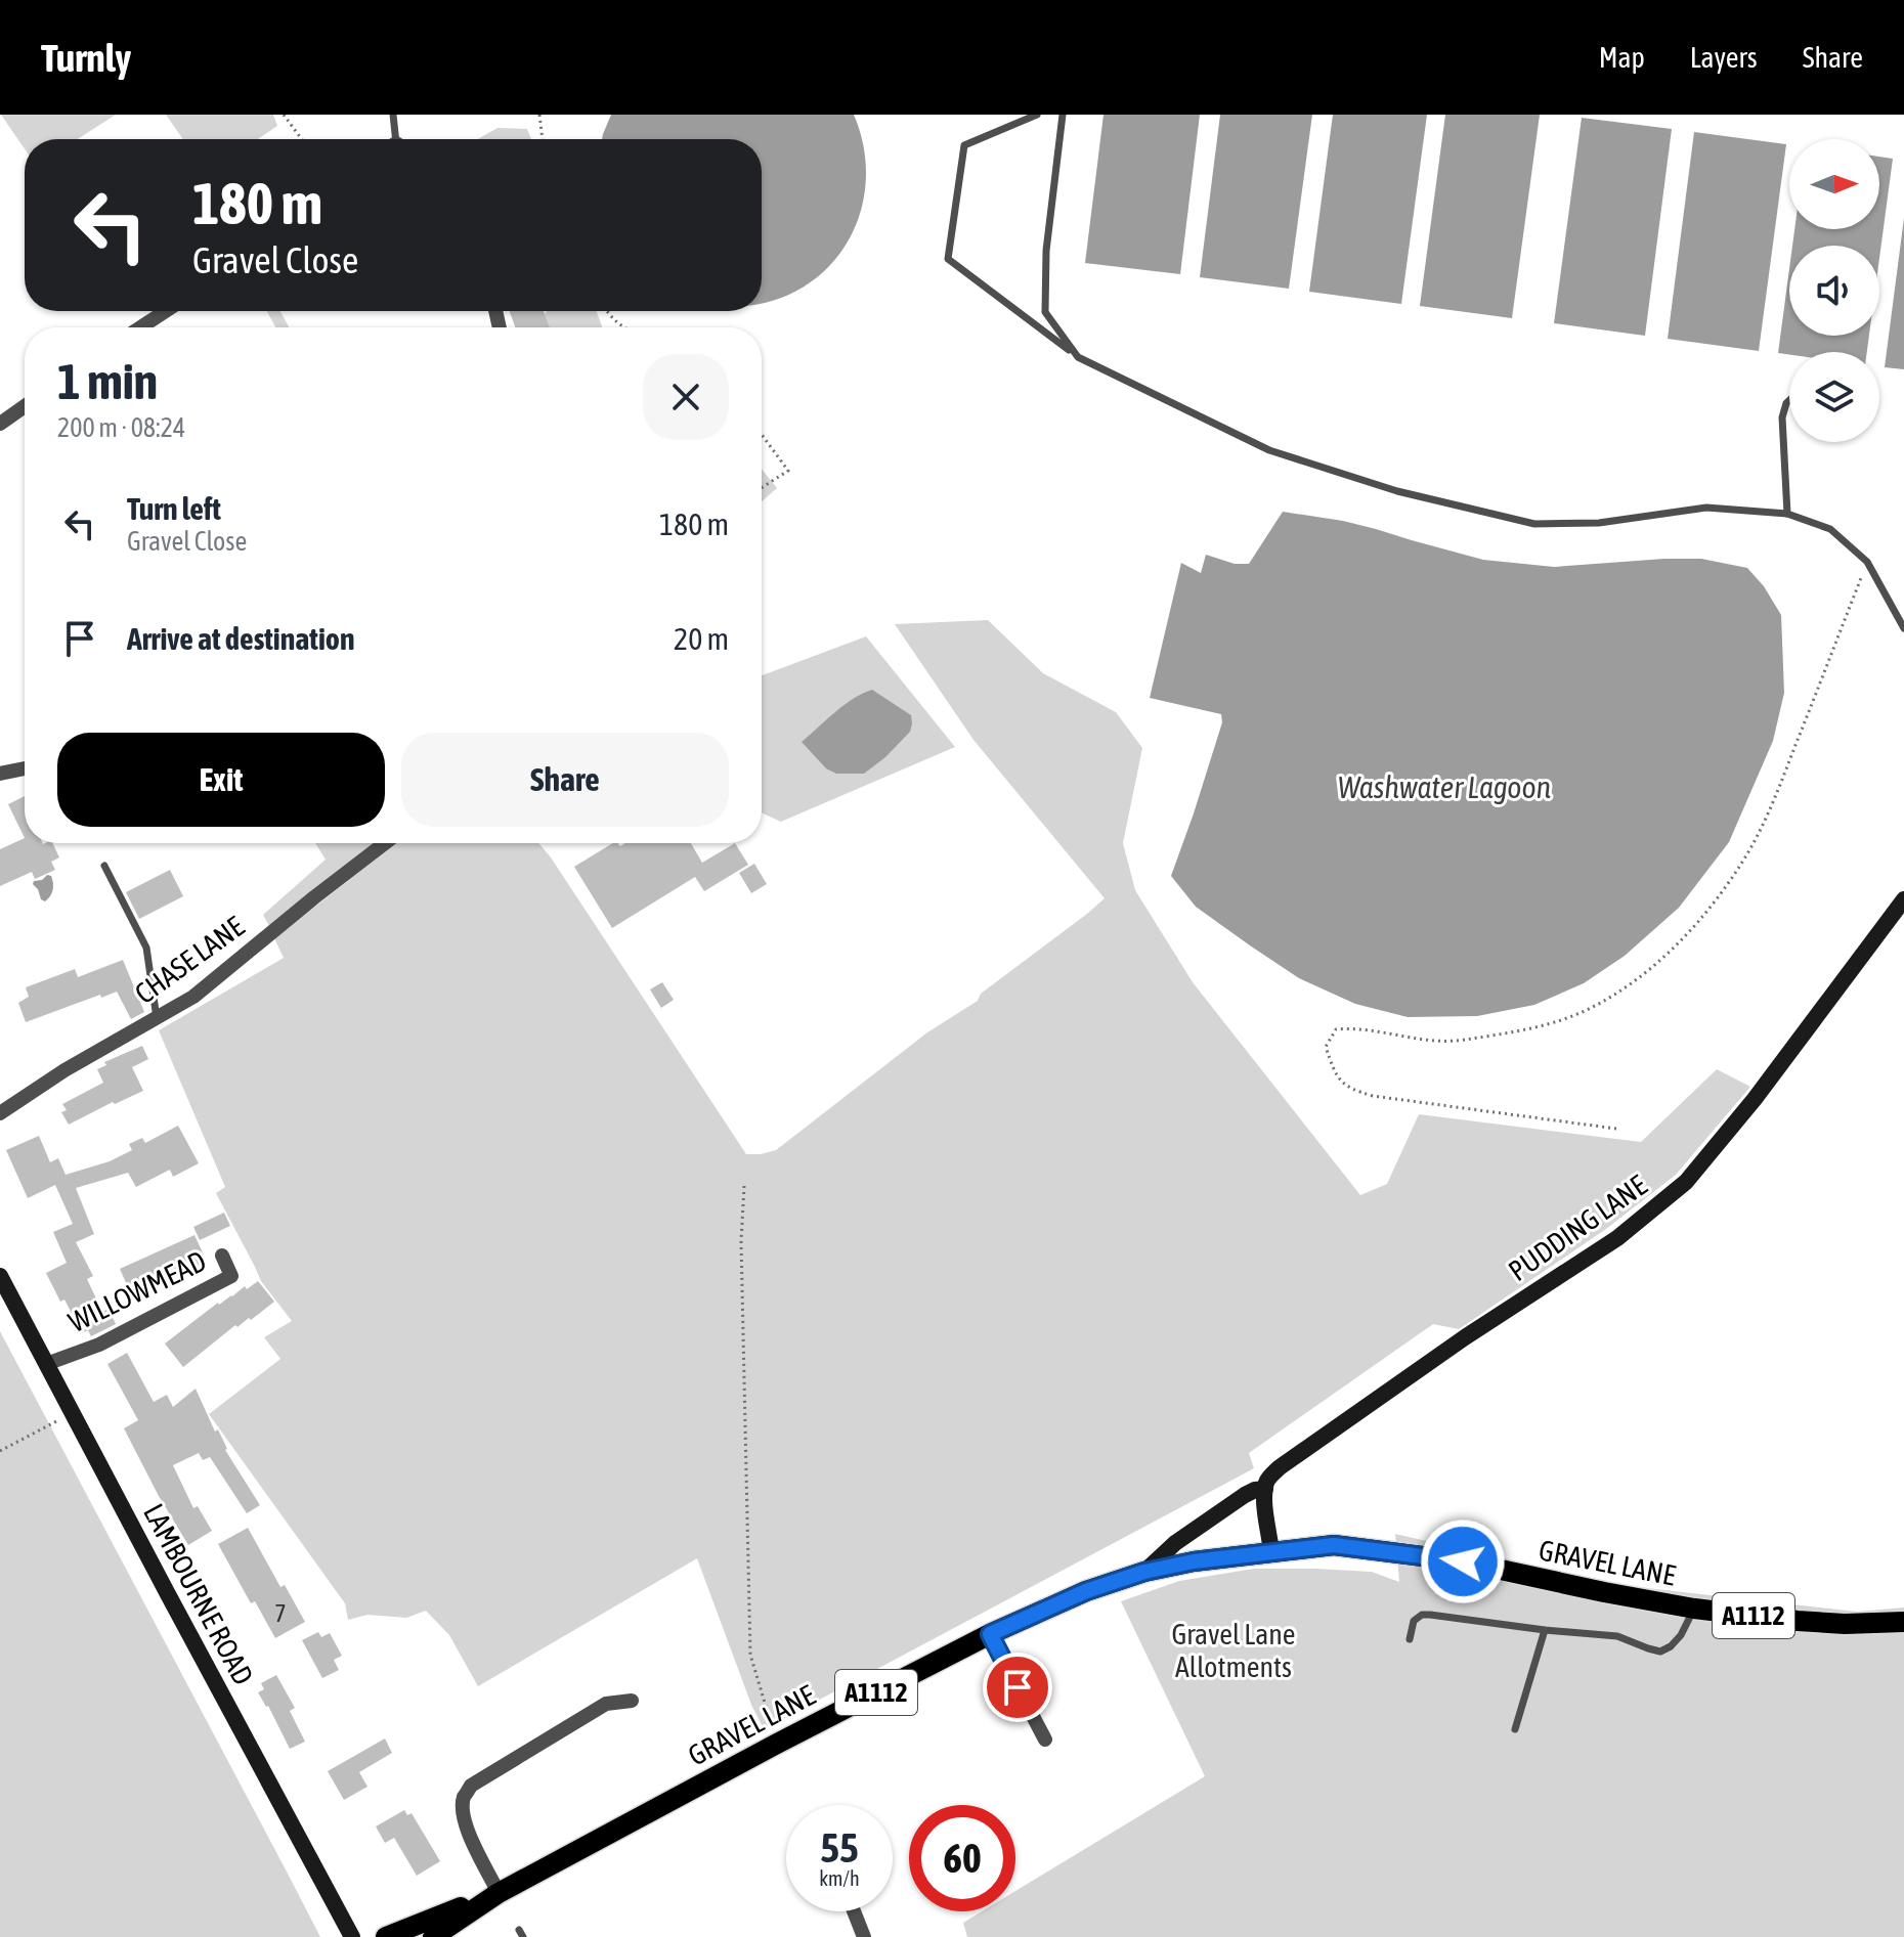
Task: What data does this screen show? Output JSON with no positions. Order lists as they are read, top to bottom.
{
  "streets": {
    "main road": ["GRAVEL LANE", "A1112"],
    "street": [
      "CHASE LANE",
      "PUDDING LANE",
      "WILLOWMEAD",
      "LAMBOURNE ROAD"
    ]
  },
  "crossings": [
    ["WILLOWMEAD", "LAMBOURNE ROAD"]
  ],
  "water": ["Washwater Lagoon"],
  "parks": ["Gravel Lane Allotments"],
  "house_numbers": ["7"],
  "north": "right",
  "page": {
    "header": "Turnly",
    "nav": ["Map", "Layers", "Share"],
    "turn": ["180 m", "Gravel Close"],
    "heading": ["1 min", "200 m · 08:24"],
    "list": [
      {
        "name": "Turn left",
        "note": "Gravel Close",
        "value": "180 m"
      },
      {
        "name": "Arrive at destination",
        "value": "20 m"
      }
    ],
    "buttons": ["Exit", "Share"],
    "speed": "55 km/h",
    "limit": "60"
  }
}
